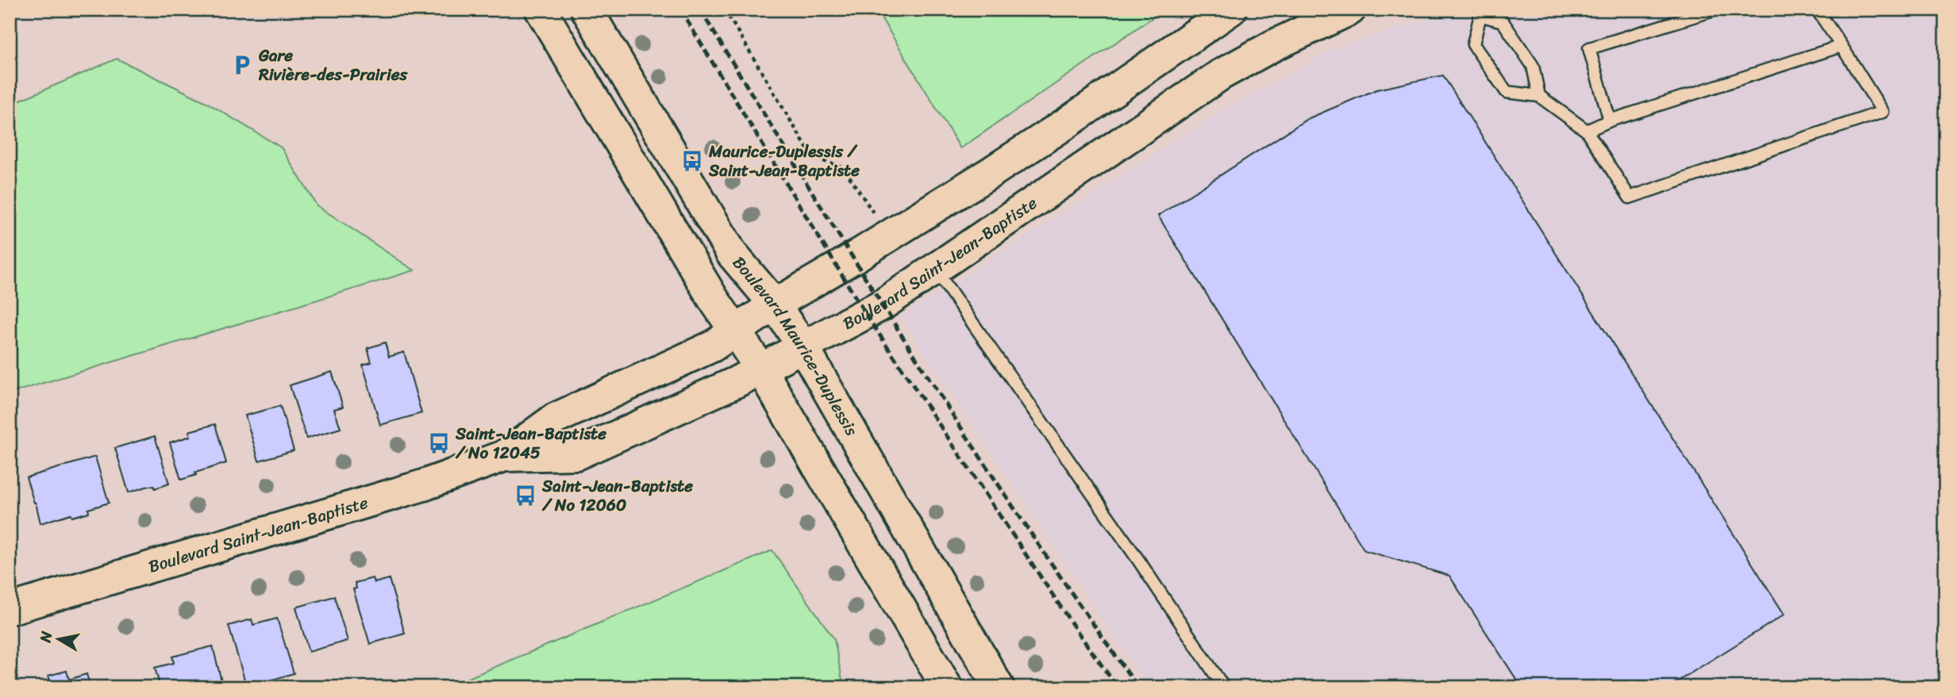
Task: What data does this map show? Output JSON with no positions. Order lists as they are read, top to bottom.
{
  "streets": {
    "main road": ["Boulevard Saint-Jean-Baptiste", "Boulevard Maurice-Duplessis"]
  },
  "crossings": [
    ["Boulevard Saint-Jean-Baptiste", "Boulevard Maurice-Duplessis"]
  ],
  "places": {
    "parking": ["Gare Rivière-des-Prairies"],
    "bus stop": ["Maurice-Duplessis / Saint-Jean-Baptiste", "Saint-Jean-Baptiste / No 12045", "Saint-Jean-Baptiste / No 12060"]
  },
  "north": "left"
}
